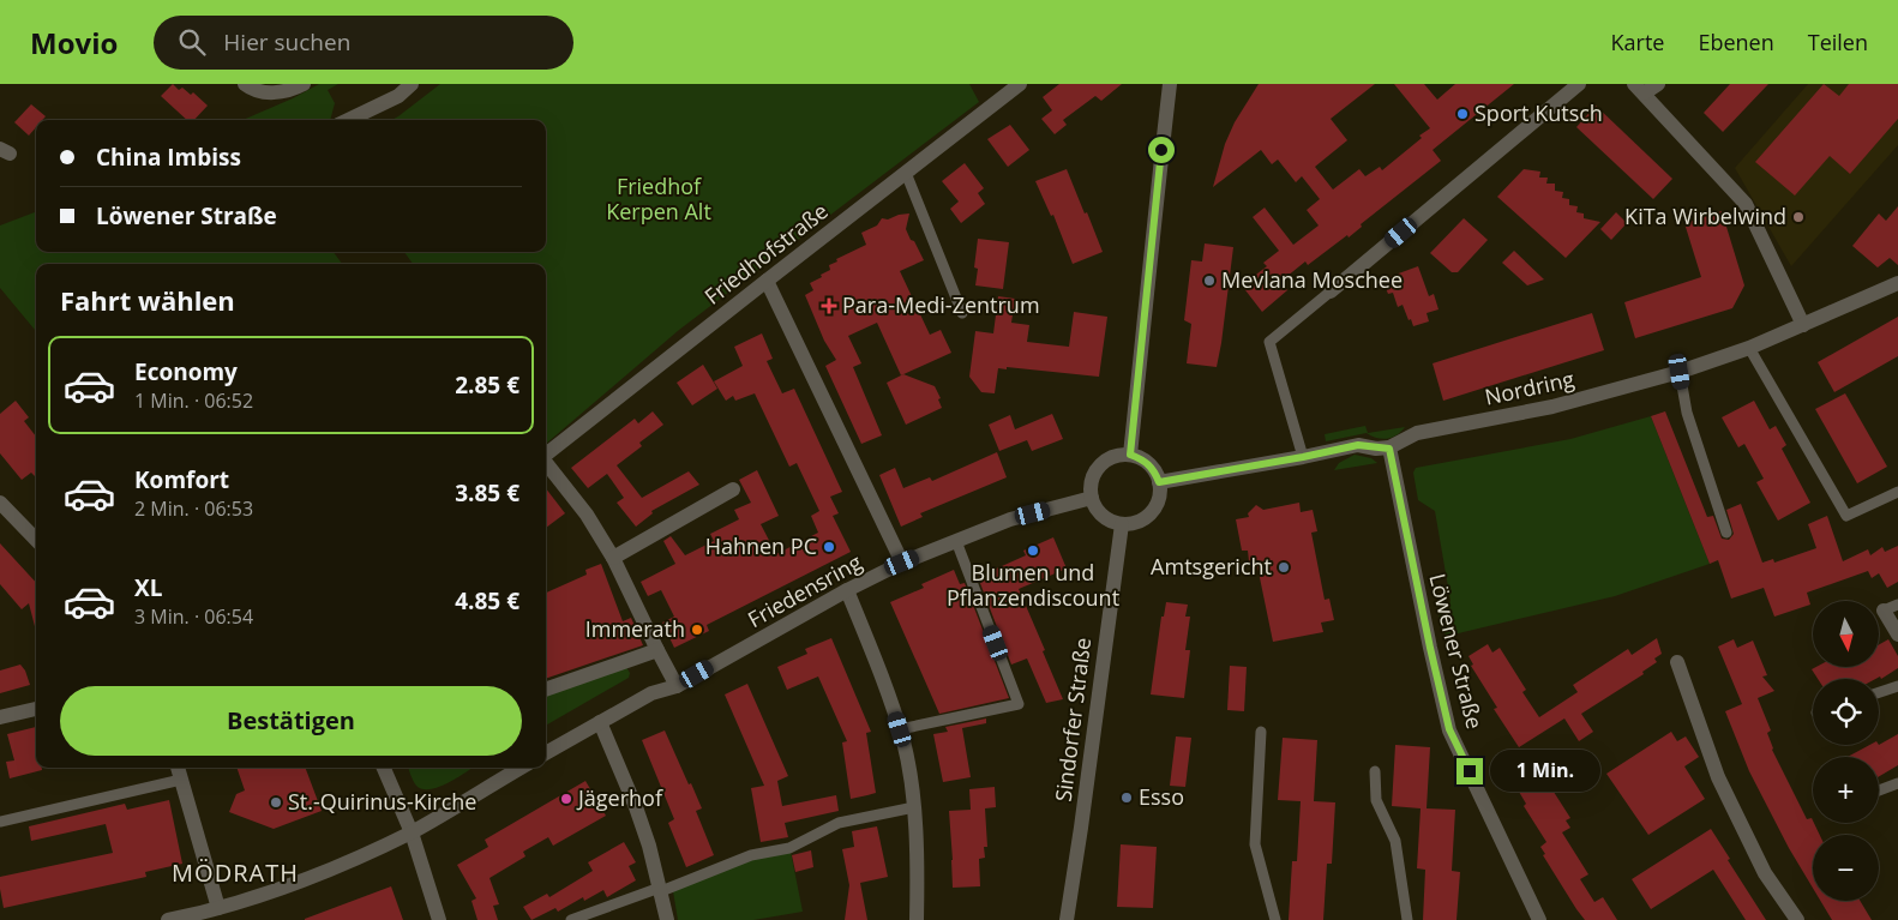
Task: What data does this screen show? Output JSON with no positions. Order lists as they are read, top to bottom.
{
  "streets": {
    "street": [
      "Friedhofstraße",
      "Nordring",
      "Friedensring",
      "Löwener Straße",
      "Sindorfer Straße"
    ]
  },
  "crossings": [
    ["Nordring", "Löwener Straße"],
    ["Friedensring", "Sindorfer Straße"]
  ],
  "districts": ["MÖDRATH"],
  "parks": ["Friedhof Kerpen Alt"],
  "places": {
    "other": [
      "Sport Kutsch",
      "KiTa Wirbelwind",
      "Mevlana Moschee",
      "Hahnen PC",
      "Blumen und Pflanzendiscount",
      "Amtsgericht",
      "Immerath",
      "Esso",
      "Jägerhof",
      "St.-Quirinus-Kirche"
    ],
    "health": ["Para-Medi-Zentrum"]
  },
  "north": "bottom",
  "page": {
    "header": "Movio",
    "search": "Hier suchen",
    "nav": ["Karte", "Ebenen", "Teilen"],
    "banner": ["China Imbiss", "Löwener Straße"],
    "heading": "Fahrt wählen",
    "list": [
      {
        "name": "Economy",
        "note": "1 Min. · 06:52",
        "value": "2.85 €"
      },
      {
        "name": "Komfort",
        "note": "2 Min. · 06:53",
        "value": "3.85 €"
      },
      {
        "name": "XL",
        "note": "3 Min. · 06:54",
        "value": "4.85 €"
      }
    ],
    "map_buttons": ["+", "−"],
    "buttons": "Bestätigen",
    "bubble": "1 Min."
  }
}
